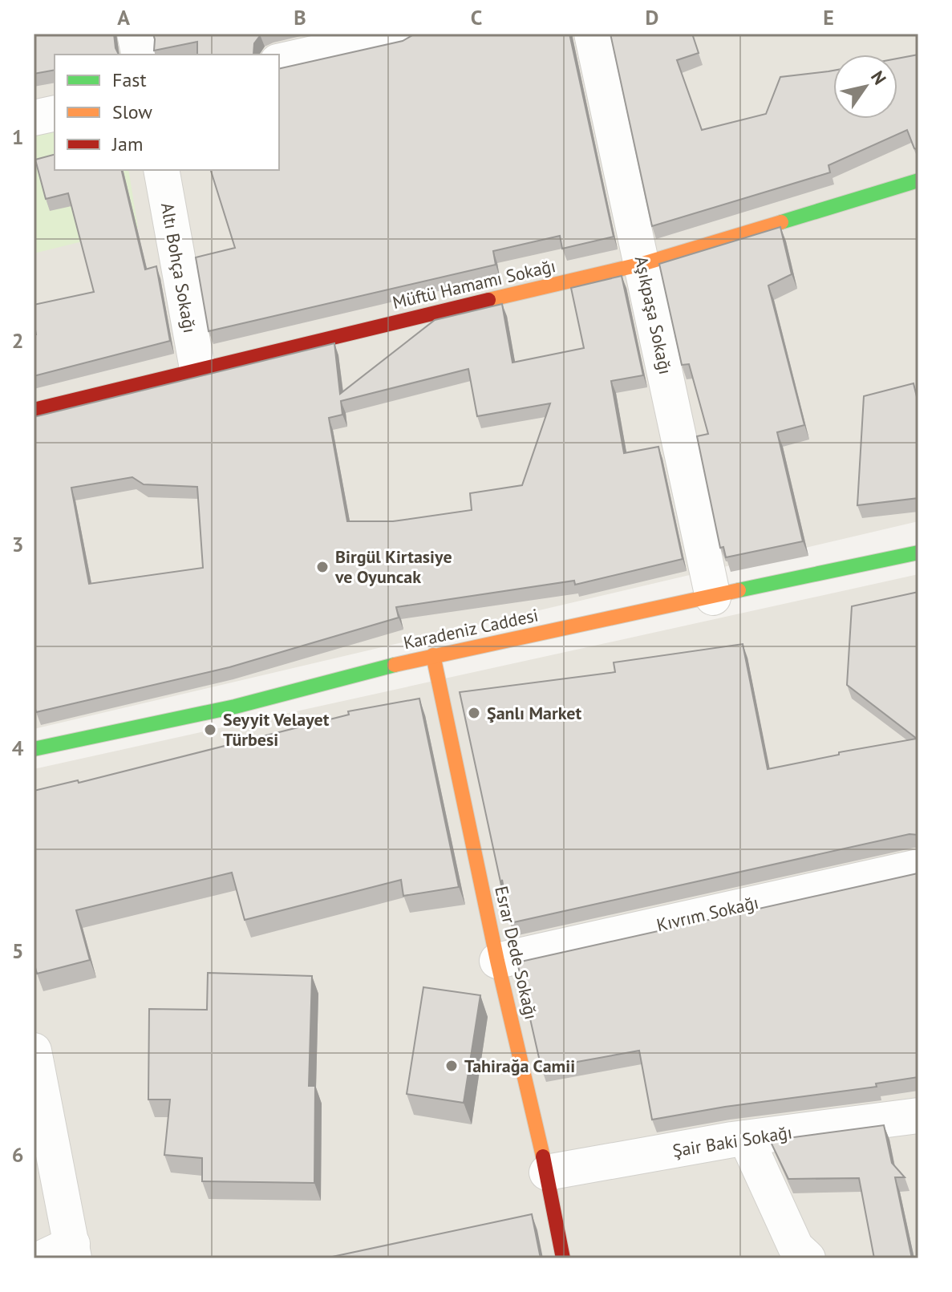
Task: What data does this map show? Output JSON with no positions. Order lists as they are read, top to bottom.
{
  "streets": {
    "street": [
      "Altı Bohça Sokağı",
      "Müftü Hamamı Sokağı",
      "Aşıkpaşa Sokağı",
      "Karadeniz Caddesi",
      "Kıvrım Sokağı",
      "Esrar Dede Sokağı",
      "Şair Baki Sokağı"
    ]
  },
  "crossings": [
    ["Altı Bohça Sokağı", "Müftü Hamamı Sokağı"],
    ["Müftü Hamamı Sokağı", "Aşıkpaşa Sokağı"],
    ["Aşıkpaşa Sokağı", "Karadeniz Caddesi"],
    ["Karadeniz Caddesi", "Esrar Dede Sokağı"],
    ["Kıvrım Sokağı", "Esrar Dede Sokağı"],
    ["Esrar Dede Sokağı", "Şair Baki Sokağı"]
  ],
  "places": [
    "Birgül Kirtasiye ve Oyuncak",
    "Şanlı Market",
    "Seyyit Velayet Türbesi",
    "Tahirağa Camii"
  ],
  "legend": ["Fast", "Slow", "Jam"],
  "north": "top right",
  "grid": {
    "columns": [
      "A",
      "B",
      "C",
      "D",
      "E"
    ],
    "rows": [
      "1",
      "2",
      "3",
      "4",
      "5",
      "6"
    ]
  }
}
